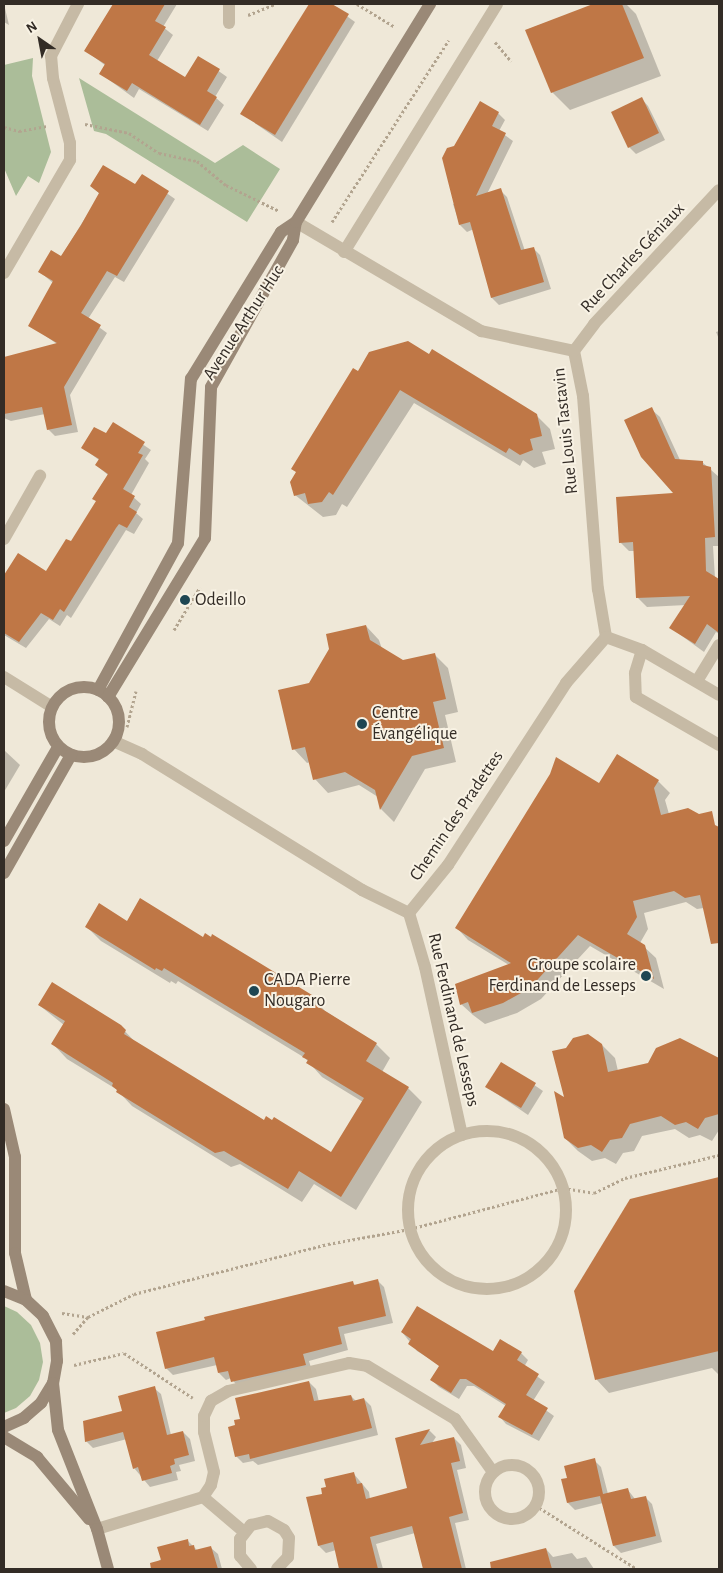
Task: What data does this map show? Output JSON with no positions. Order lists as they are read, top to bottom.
{
  "streets": {
    "street": [
      "Rue Charles Géniaux",
      "Avenue Arthur Huc",
      "Rue Louis Tastavin",
      "Chemin des Pradettes",
      "Rue Ferdinand de Lesseps"
    ]
  },
  "crossings": [
    ["Rue Charles Géniaux", "Rue Louis Tastavin"],
    ["Avenue Arthur Huc", "Rue Louis Tastavin"],
    ["Rue Louis Tastavin", "Chemin des Pradettes"],
    ["Chemin des Pradettes", "Rue Ferdinand de Lesseps"]
  ],
  "places": [
    "Odeillo",
    "Centre Évangélique",
    "Groupe scolaire Ferdinand de Lesseps",
    "CADA Pierre Nougaro"
  ],
  "north": "top left"
}
